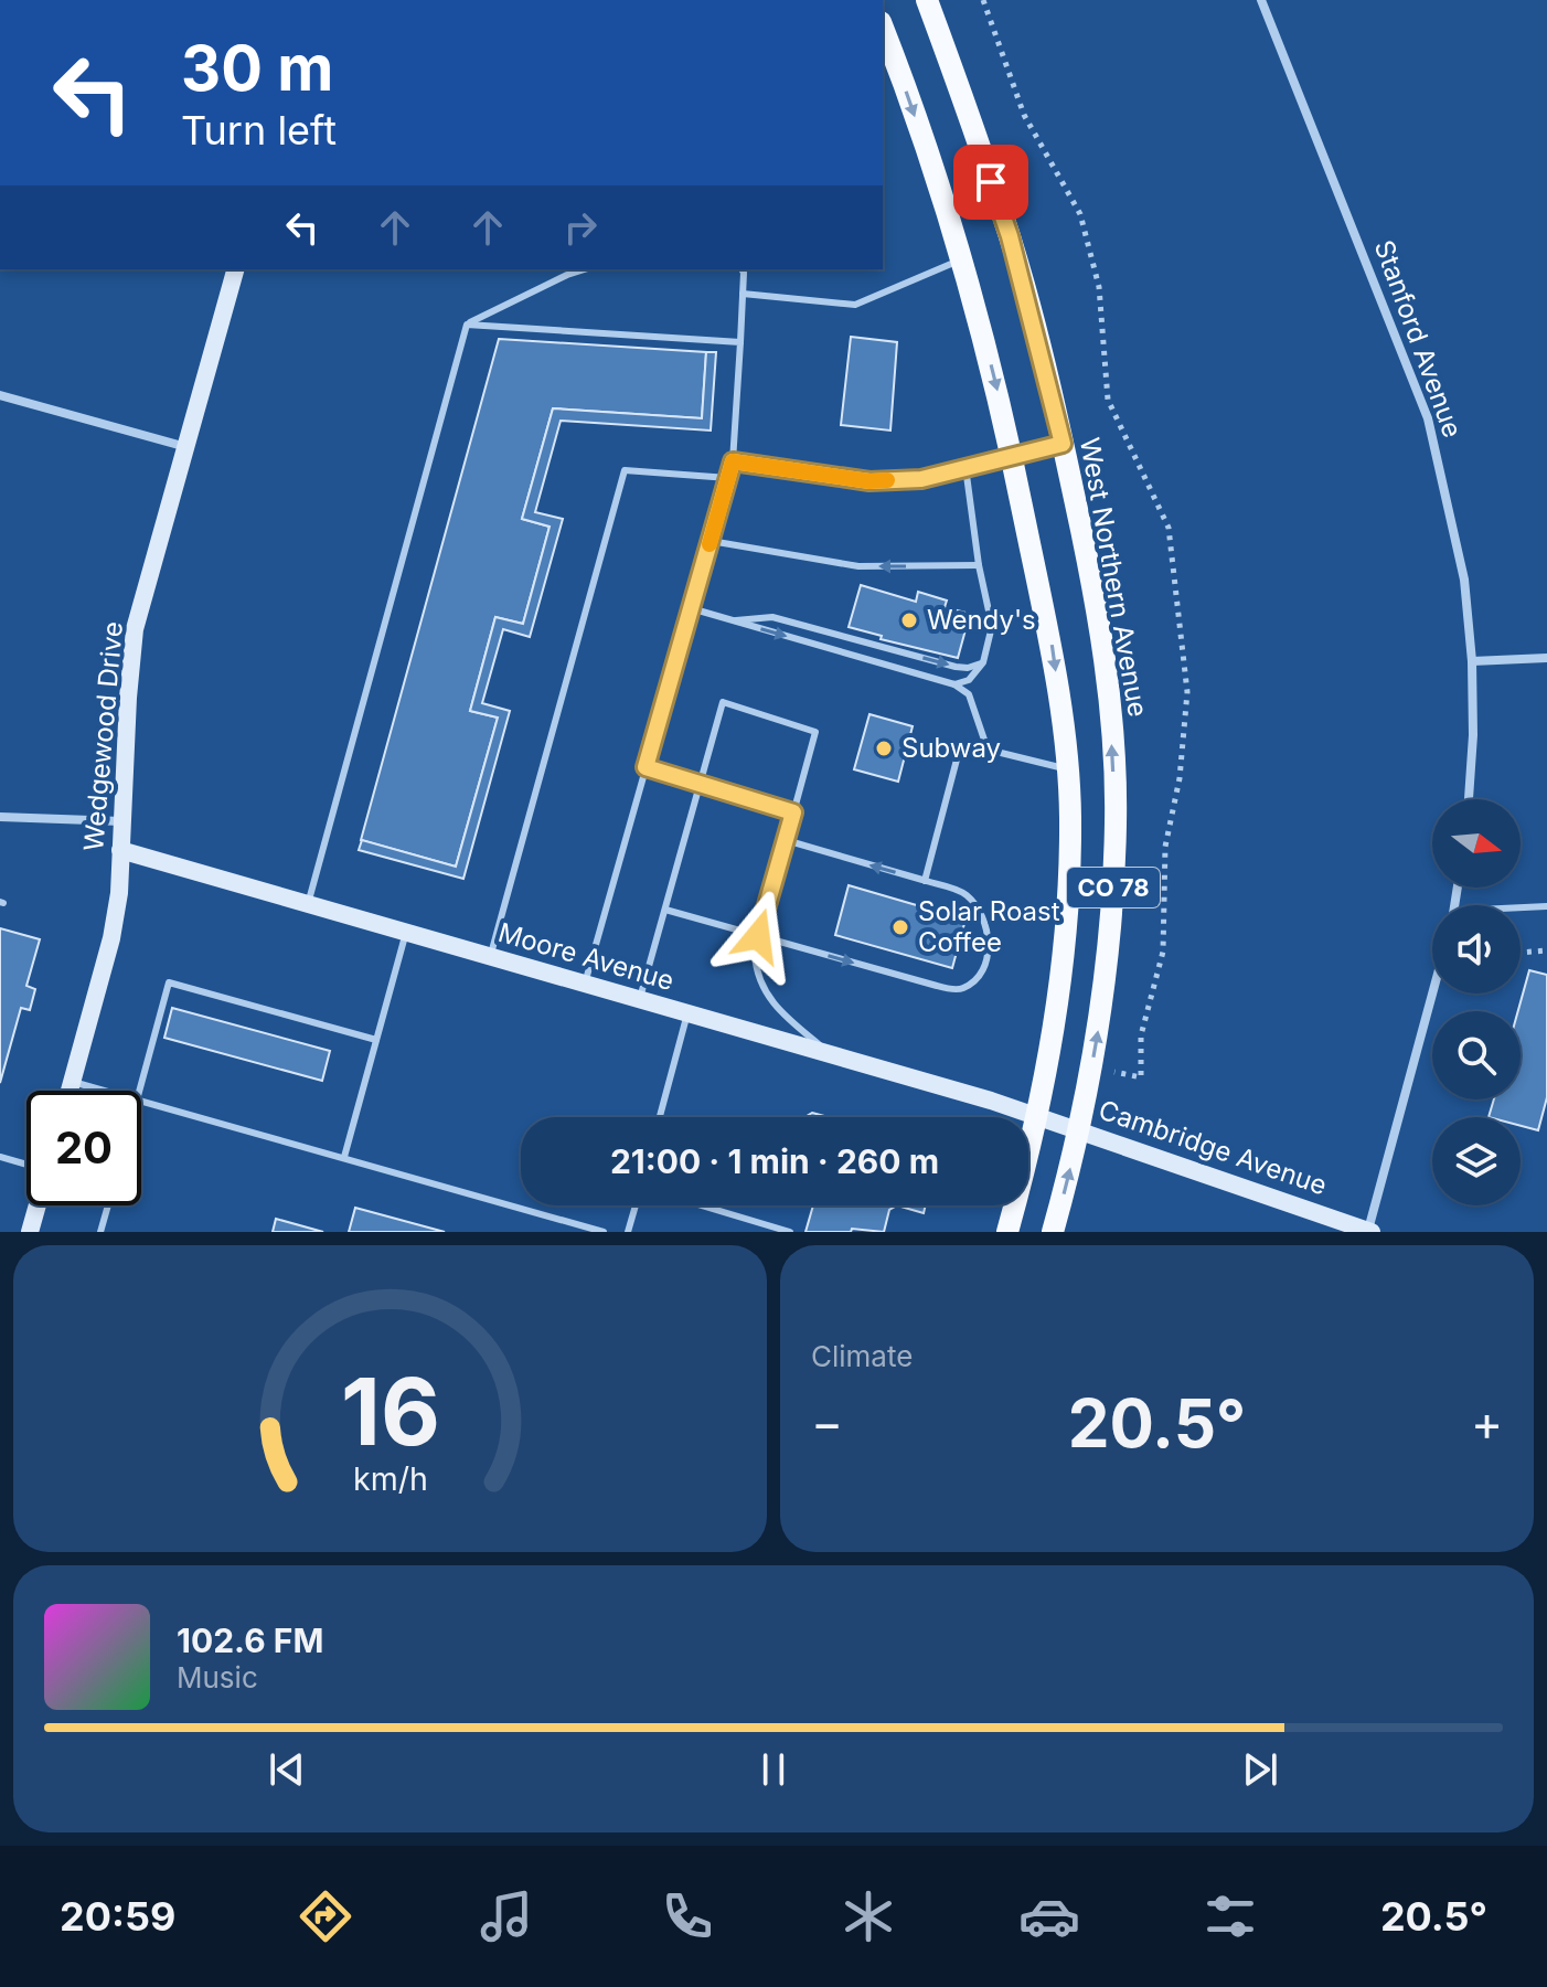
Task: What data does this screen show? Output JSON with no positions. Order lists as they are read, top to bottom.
{
  "streets": {
    "main road": ["West Northern Avenue", "CO 78"],
    "street": [
      "Stanford Avenue",
      "Wedgewood Drive",
      "Moore Avenue",
      "Cambridge Avenue"
    ]
  },
  "crossings": [
    ["West Northern Avenue", "Cambridge Avenue"],
    ["Wedgewood Drive", "Moore Avenue"],
    ["CO 78", "Moore Avenue"],
    ["CO 78", "Cambridge Avenue"],
    ["Moore Avenue", "Cambridge Avenue"]
  ],
  "places": ["Wendy's", "Subway", "Solar Roast Coffee"],
  "north": "right",
  "page": {
    "turn": ["30 m", "Turn left"],
    "limit": "20",
    "trip": "21:00 · 1 min · 260 m",
    "tile": "Climate",
    "heat": ["−", "20.5°", "+"],
    "song": ["102.6 FM", "Music"],
    "tabs": ["20:59", "20.5°"],
    "gauge": ["16", "km/h"]
  }
}
